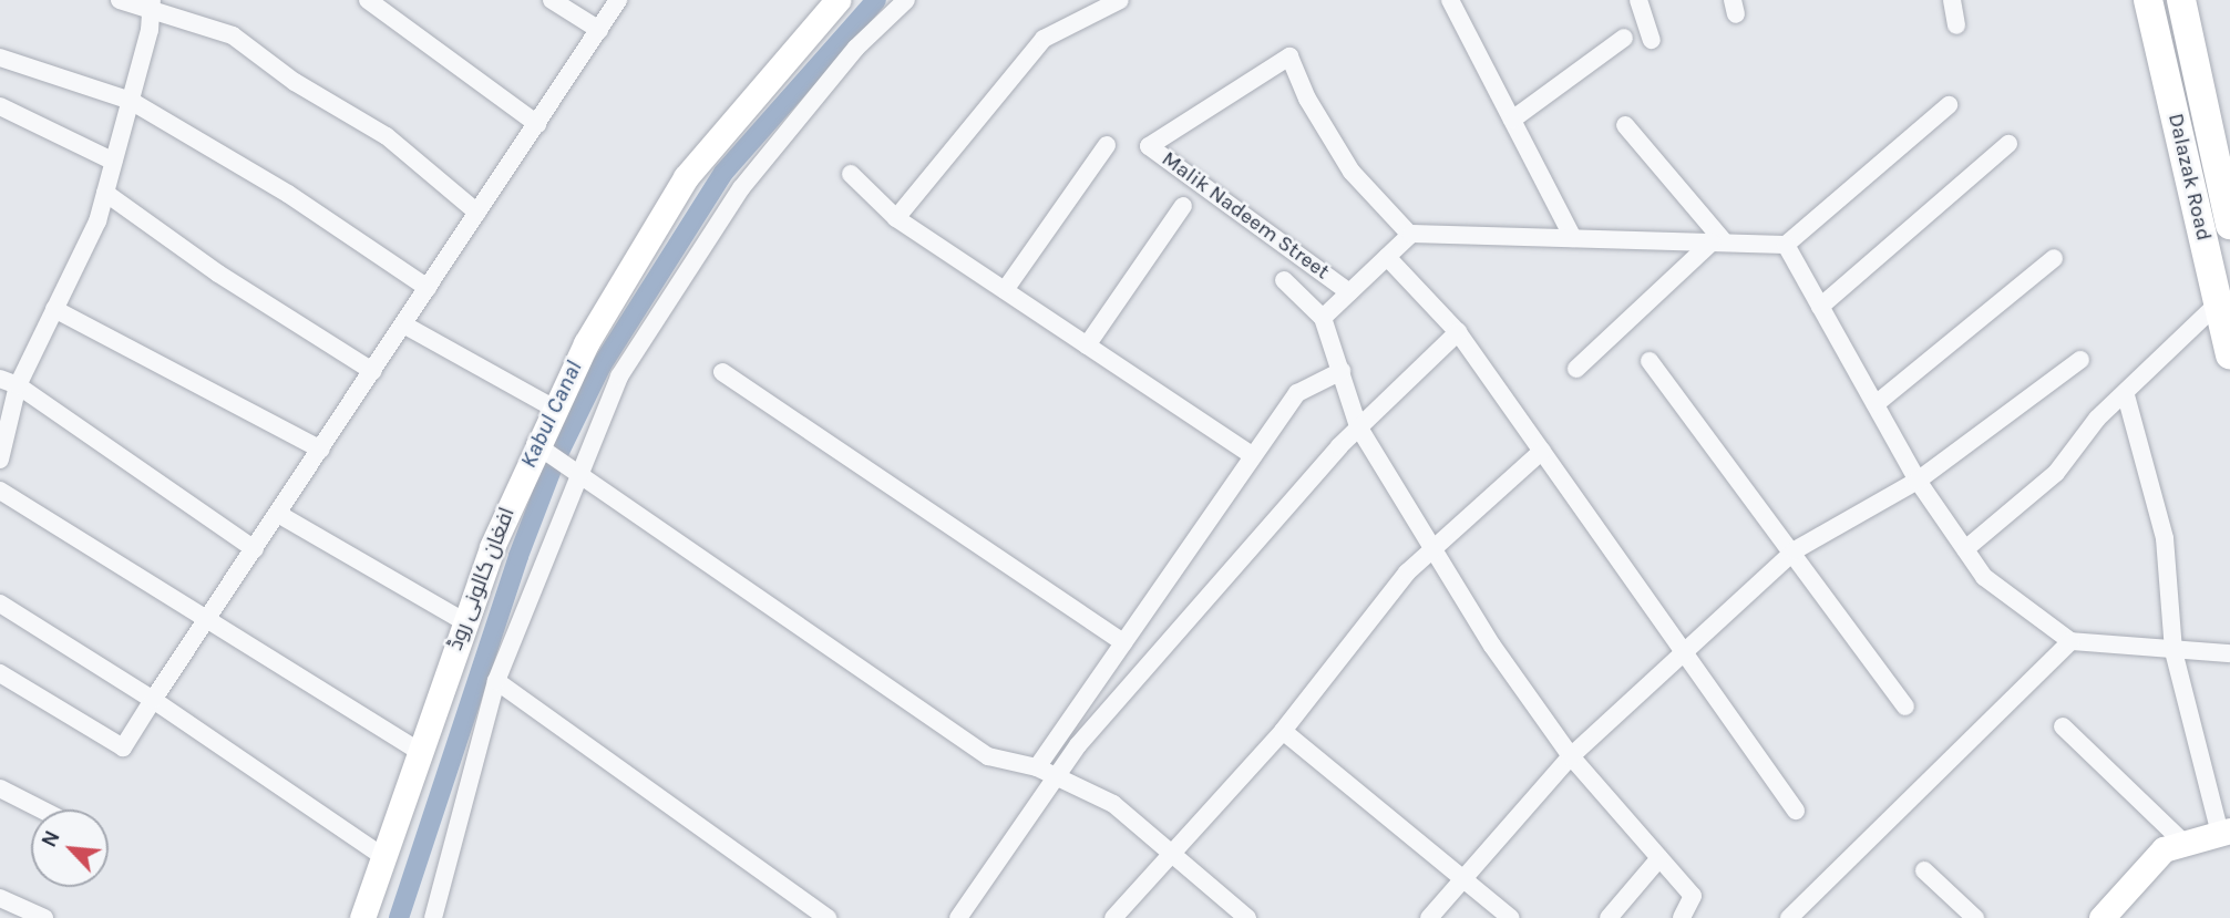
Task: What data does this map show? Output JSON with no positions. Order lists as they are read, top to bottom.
{
  "streets": {
    "main road": ["Dalazak Road", "افغان کالونی روڈ"],
    "street": ["Malik Nadeem Street"]
  },
  "water": ["Kabul Canal"],
  "north": "top left"
}
